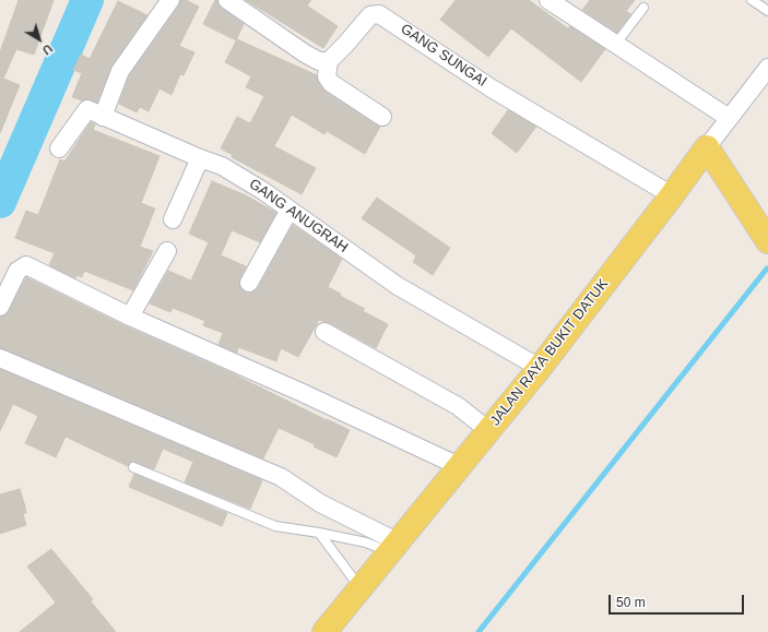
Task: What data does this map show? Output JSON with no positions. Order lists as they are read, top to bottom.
{
  "streets": {
    "main road": ["JALAN RAYA BUKIT DATUK"],
    "street": ["GANG SUNGAI", "GANG ANUGRAH"]
  },
  "crossings": [
    ["GANG SUNGAI", "JALAN RAYA BUKIT DATUK"],
    ["GANG ANUGRAH", "JALAN RAYA BUKIT DATUK"]
  ],
  "scale_bar": "50 m",
  "north": "bottom right"
}
